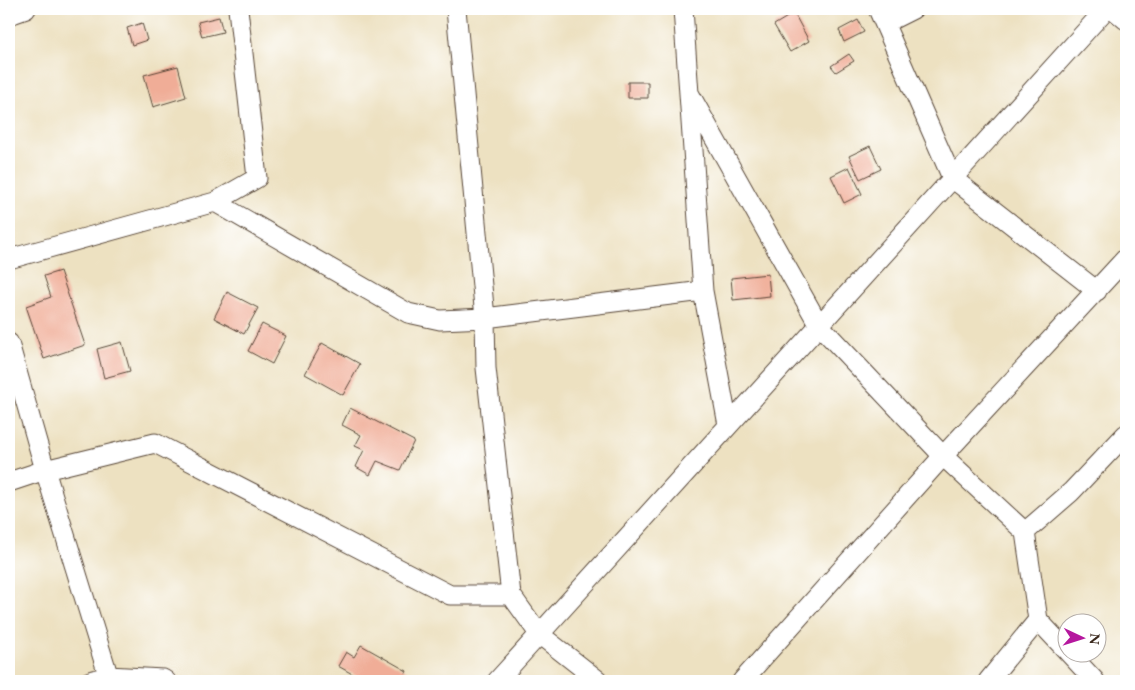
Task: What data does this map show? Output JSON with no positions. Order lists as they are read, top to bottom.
{
  "north": "right"
}
